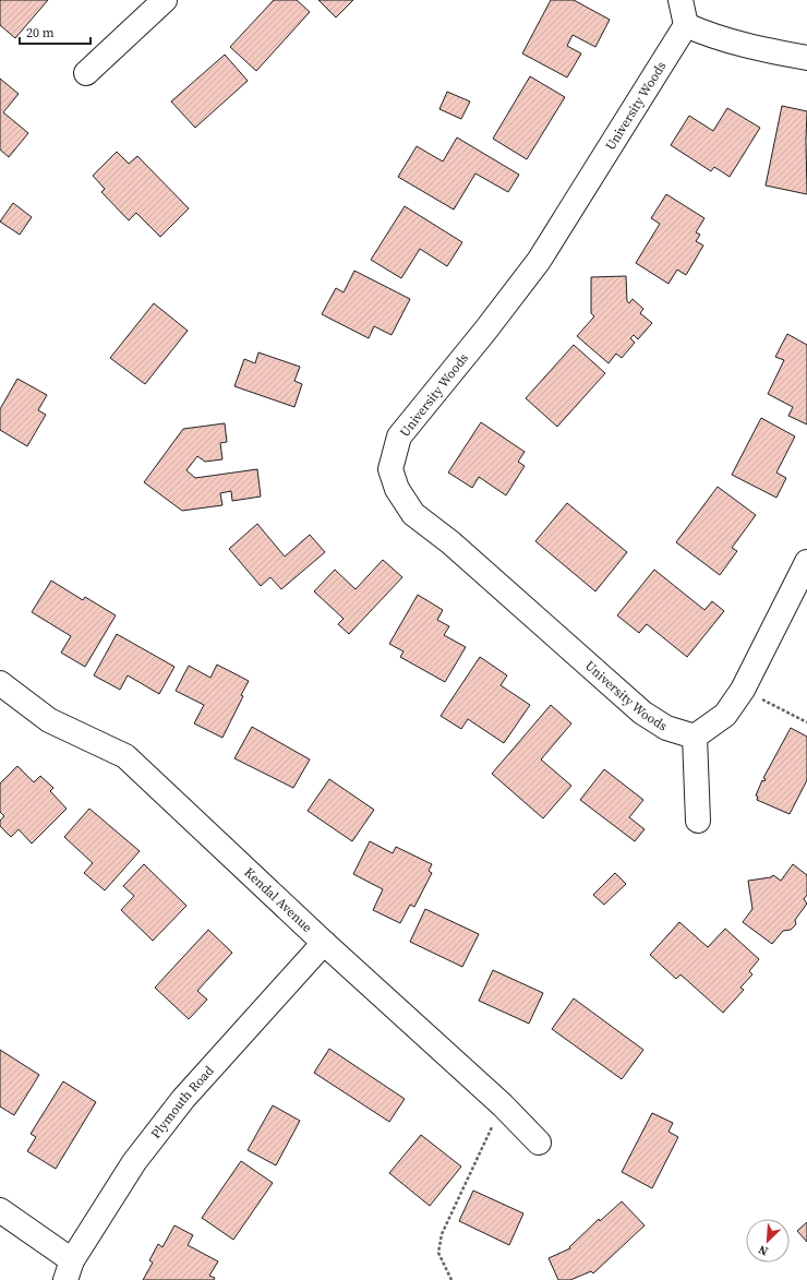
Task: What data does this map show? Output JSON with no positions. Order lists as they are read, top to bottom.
{
  "streets": {
    "street": ["University Woods", "Kendal Avenue", "Plymouth Road"]
  },
  "crossings": [
    ["Kendal Avenue", "Plymouth Road"]
  ],
  "scale_bar": "20 m",
  "north": "bottom left"
}
